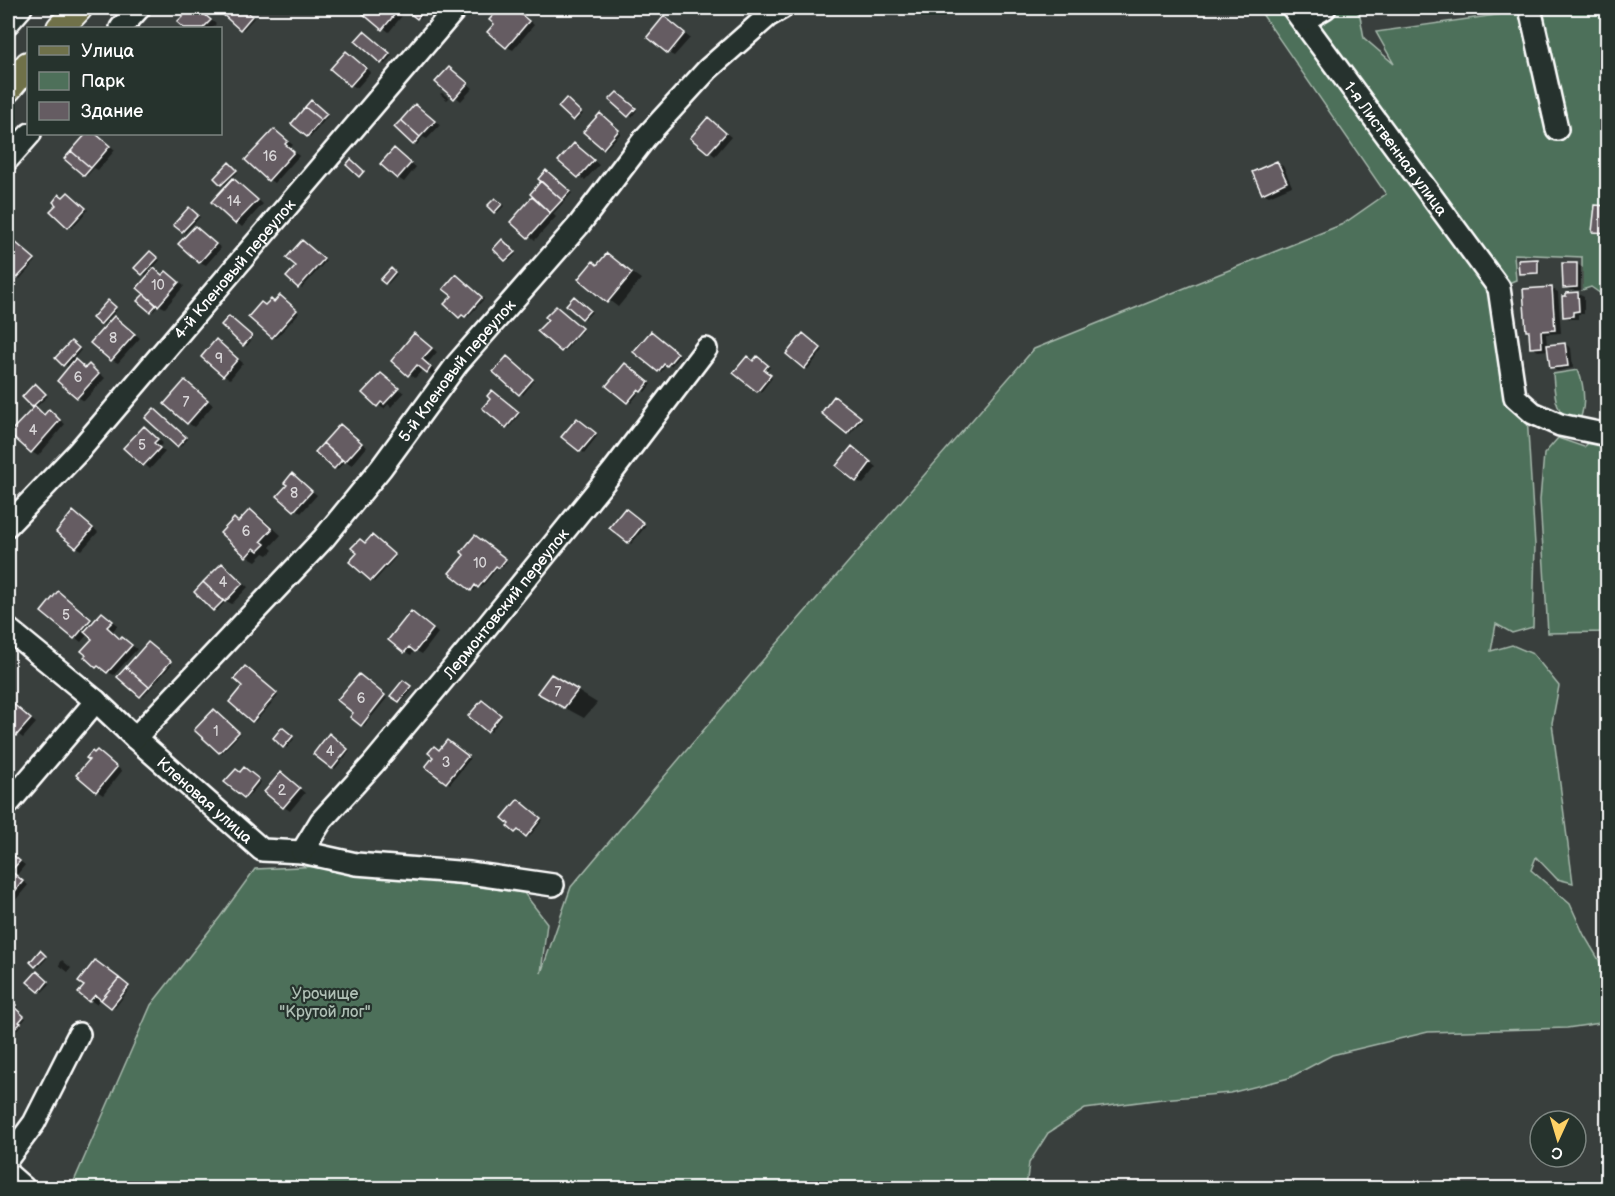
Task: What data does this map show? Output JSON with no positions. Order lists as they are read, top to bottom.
{
  "streets": {
    "street": [
      "1-я Лиственная улица",
      "4-й Кленовый переулок",
      "5-й Кленовый переулок",
      "Лермонтовский переулок",
      "Кленовая улица"
    ]
  },
  "crossings": [
    ["5-й Кленовый переулок", "Кленовая улица"],
    ["Лермонтовский переулок", "Кленовая улица"]
  ],
  "parks": ["Урочище \"Крутой лог\""],
  "house_numbers": [
    "16",
    "14",
    "10",
    "8",
    "9",
    "6",
    "7",
    "4",
    "5",
    "8",
    "6",
    "10",
    "4",
    "5",
    "7",
    "6",
    "1",
    "4",
    "3",
    "2"
  ],
  "legend": ["Улица", "Парк", "Здание"],
  "north": "bottom"
}
